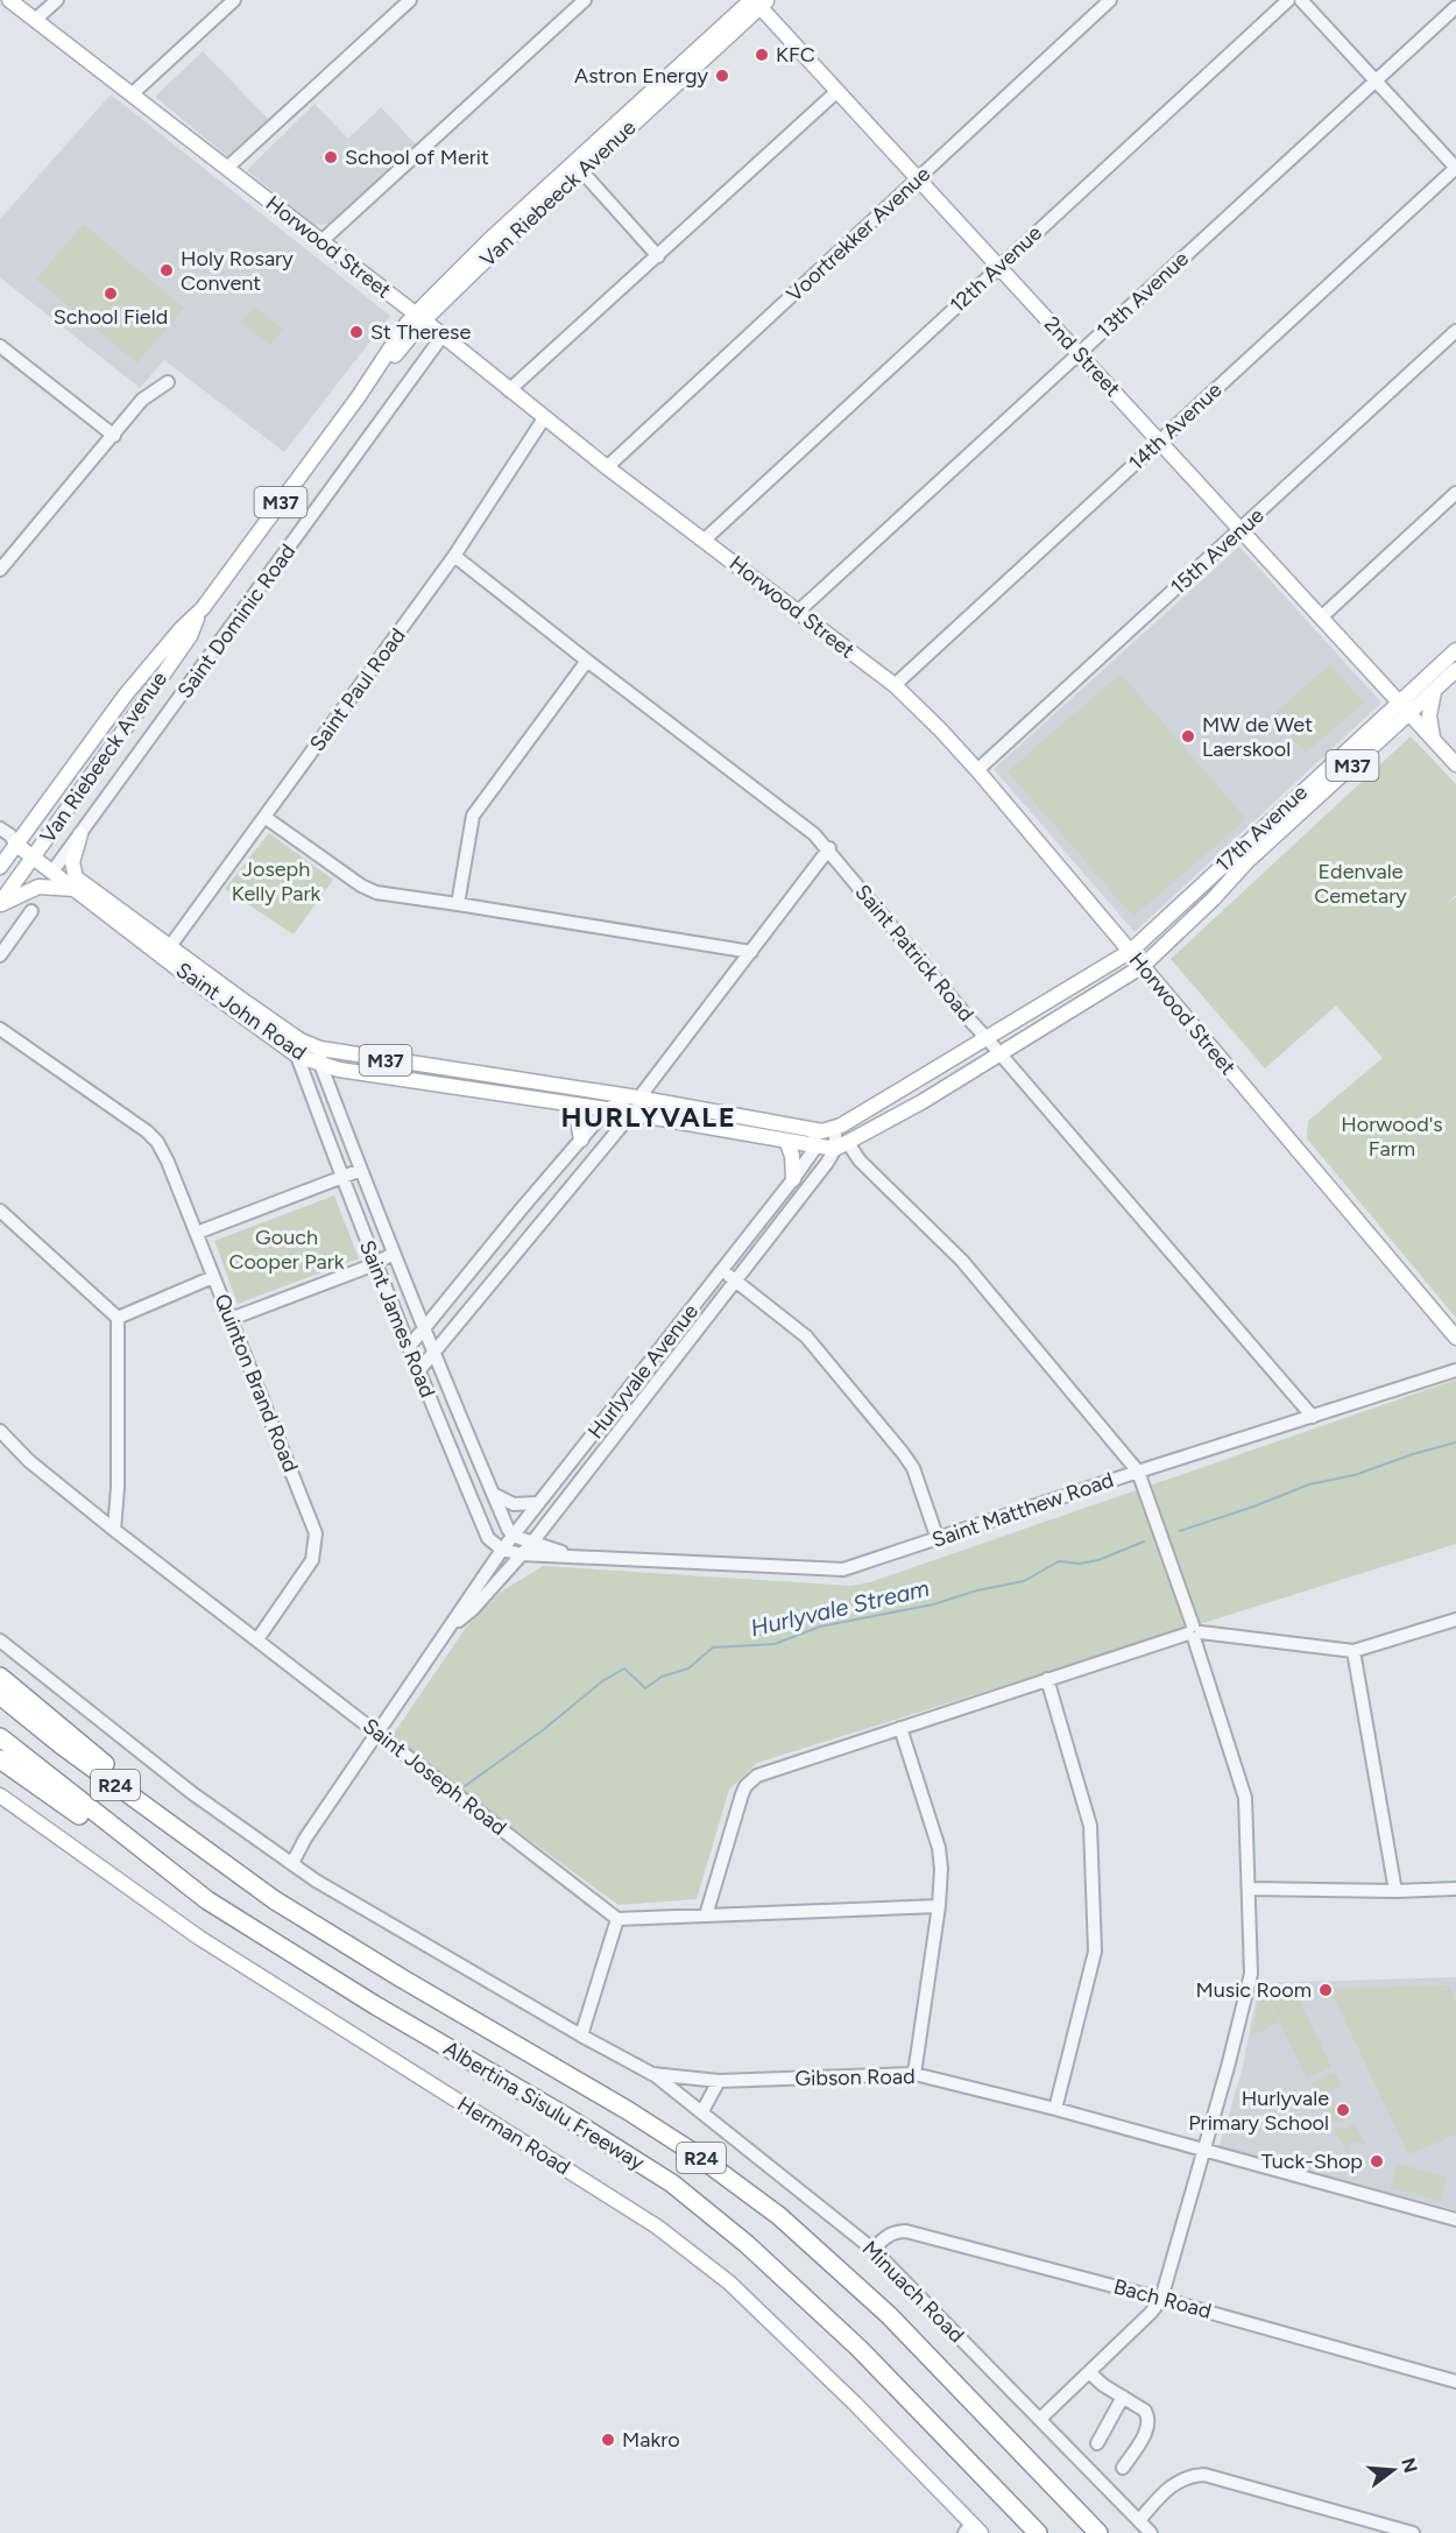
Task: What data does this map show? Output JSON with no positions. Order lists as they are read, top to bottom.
{
  "streets": {
    "highway": ["R24", "Albertina Sisulu Freeway"],
    "main road": [
      "Van Riebeeck Avenue",
      "Horwood Street",
      "2nd Street",
      "M37",
      "17th Avenue",
      "Saint John Road",
      "Hurlyvale Avenue",
      "Herman Road"
    ],
    "street": [
      "Voortrekker Avenue",
      "12th Avenue",
      "13th Avenue",
      "14th Avenue",
      "15th Avenue",
      "Saint Dominic Road",
      "Saint Paul Road",
      "Saint Patrick Road",
      "Saint James Road",
      "Quinton Brand Road",
      "Saint Matthew Road",
      "Saint Joseph Road",
      "Gibson Road",
      "Minuach Road",
      "Bach Road"
    ]
  },
  "crossings": [
    ["Van Riebeeck Avenue", "Horwood Street"],
    ["Van Riebeeck Avenue", "2nd Street"],
    ["Van Riebeeck Avenue", "Saint John Road"],
    ["Voortrekker Avenue", "Horwood Street"],
    ["Voortrekker Avenue", "2nd Street"],
    ["Horwood Street", "12th Avenue"],
    ["Horwood Street", "13th Avenue"],
    ["Horwood Street", "14th Avenue"],
    ["Horwood Street", "M37"],
    ["Horwood Street", "15th Avenue"],
    ["Horwood Street", "Saint Dominic Road"],
    ["Horwood Street", "Saint Paul Road"],
    ["Horwood Street", "17th Avenue"],
    ["Horwood Street", "Hurlyvale Avenue"],
    ["12th Avenue", "2nd Street"],
    ["13th Avenue", "2nd Street"],
    ["2nd Street", "14th Avenue"],
    ["2nd Street", "15th Avenue"],
    ["2nd Street", "17th Avenue"],
    ["M37", "17th Avenue"],
    ["M37", "Saint Patrick Road"],
    ["M37", "Saint John Road"],
    ["Saint Dominic Road", "Saint John Road"],
    ["Saint Paul Road", "Saint Patrick Road"],
    ["Saint Paul Road", "Saint John Road"],
    ["17th Avenue", "Hurlyvale Avenue"],
    ["Saint Patrick Road", "Hurlyvale Avenue"],
    ["Saint Patrick Road", "Saint Matthew Road"],
    ["Saint John Road", "Saint James Road"],
    ["Saint John Road", "Hurlyvale Avenue"],
    ["Saint James Road", "Hurlyvale Avenue"],
    ["Saint James Road", "Saint Matthew Road"],
    ["Hurlyvale Avenue", "Saint Matthew Road"],
    ["Hurlyvale Avenue", "Saint Joseph Road"],
    ["Hurlyvale Avenue", "Gibson Road"],
    ["Quinton Brand Road", "Saint Joseph Road"],
    ["R24", "Albertina Sisulu Freeway"],
    ["Gibson Road", "Minuach Road"],
    ["Minuach Road", "Bach Road"]
  ],
  "districts": ["HURLYVALE"],
  "water": ["Hurlyvale Stream"],
  "parks": [
    "Joseph Kelly Park",
    "Edenvale Cemetary",
    "Horwood's Farm",
    "Gouch Cooper Park"
  ],
  "places": [
    "KFC",
    "Astron Energy",
    "School of Merit",
    "Holy Rosary Convent",
    "School Field",
    "St Therese",
    "MW de Wet Laerskool",
    "Music Room",
    "Hurlyvale Primary School",
    "Tuck-Shop",
    "Makro"
  ],
  "north": "right"
}
